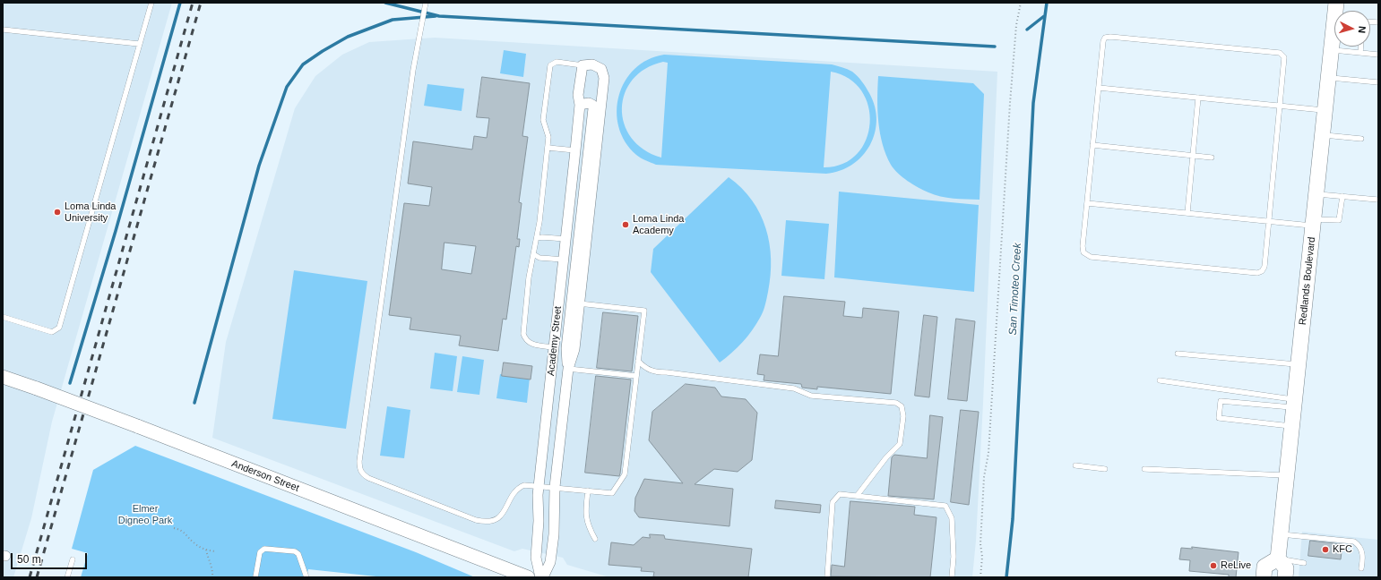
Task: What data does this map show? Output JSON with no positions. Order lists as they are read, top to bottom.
{
  "streets": {
    "main road": ["Redlands Boulevard", "Anderson Street"],
    "street": ["Academy Street"]
  },
  "water": ["San Timoteo Creek"],
  "parks": ["Elmer Digneo Park"],
  "places": [
    "Loma Linda University",
    "Loma Linda Academy",
    "KFC",
    "ReLive"
  ],
  "scale_bar": "50 m",
  "north": "right"
}
